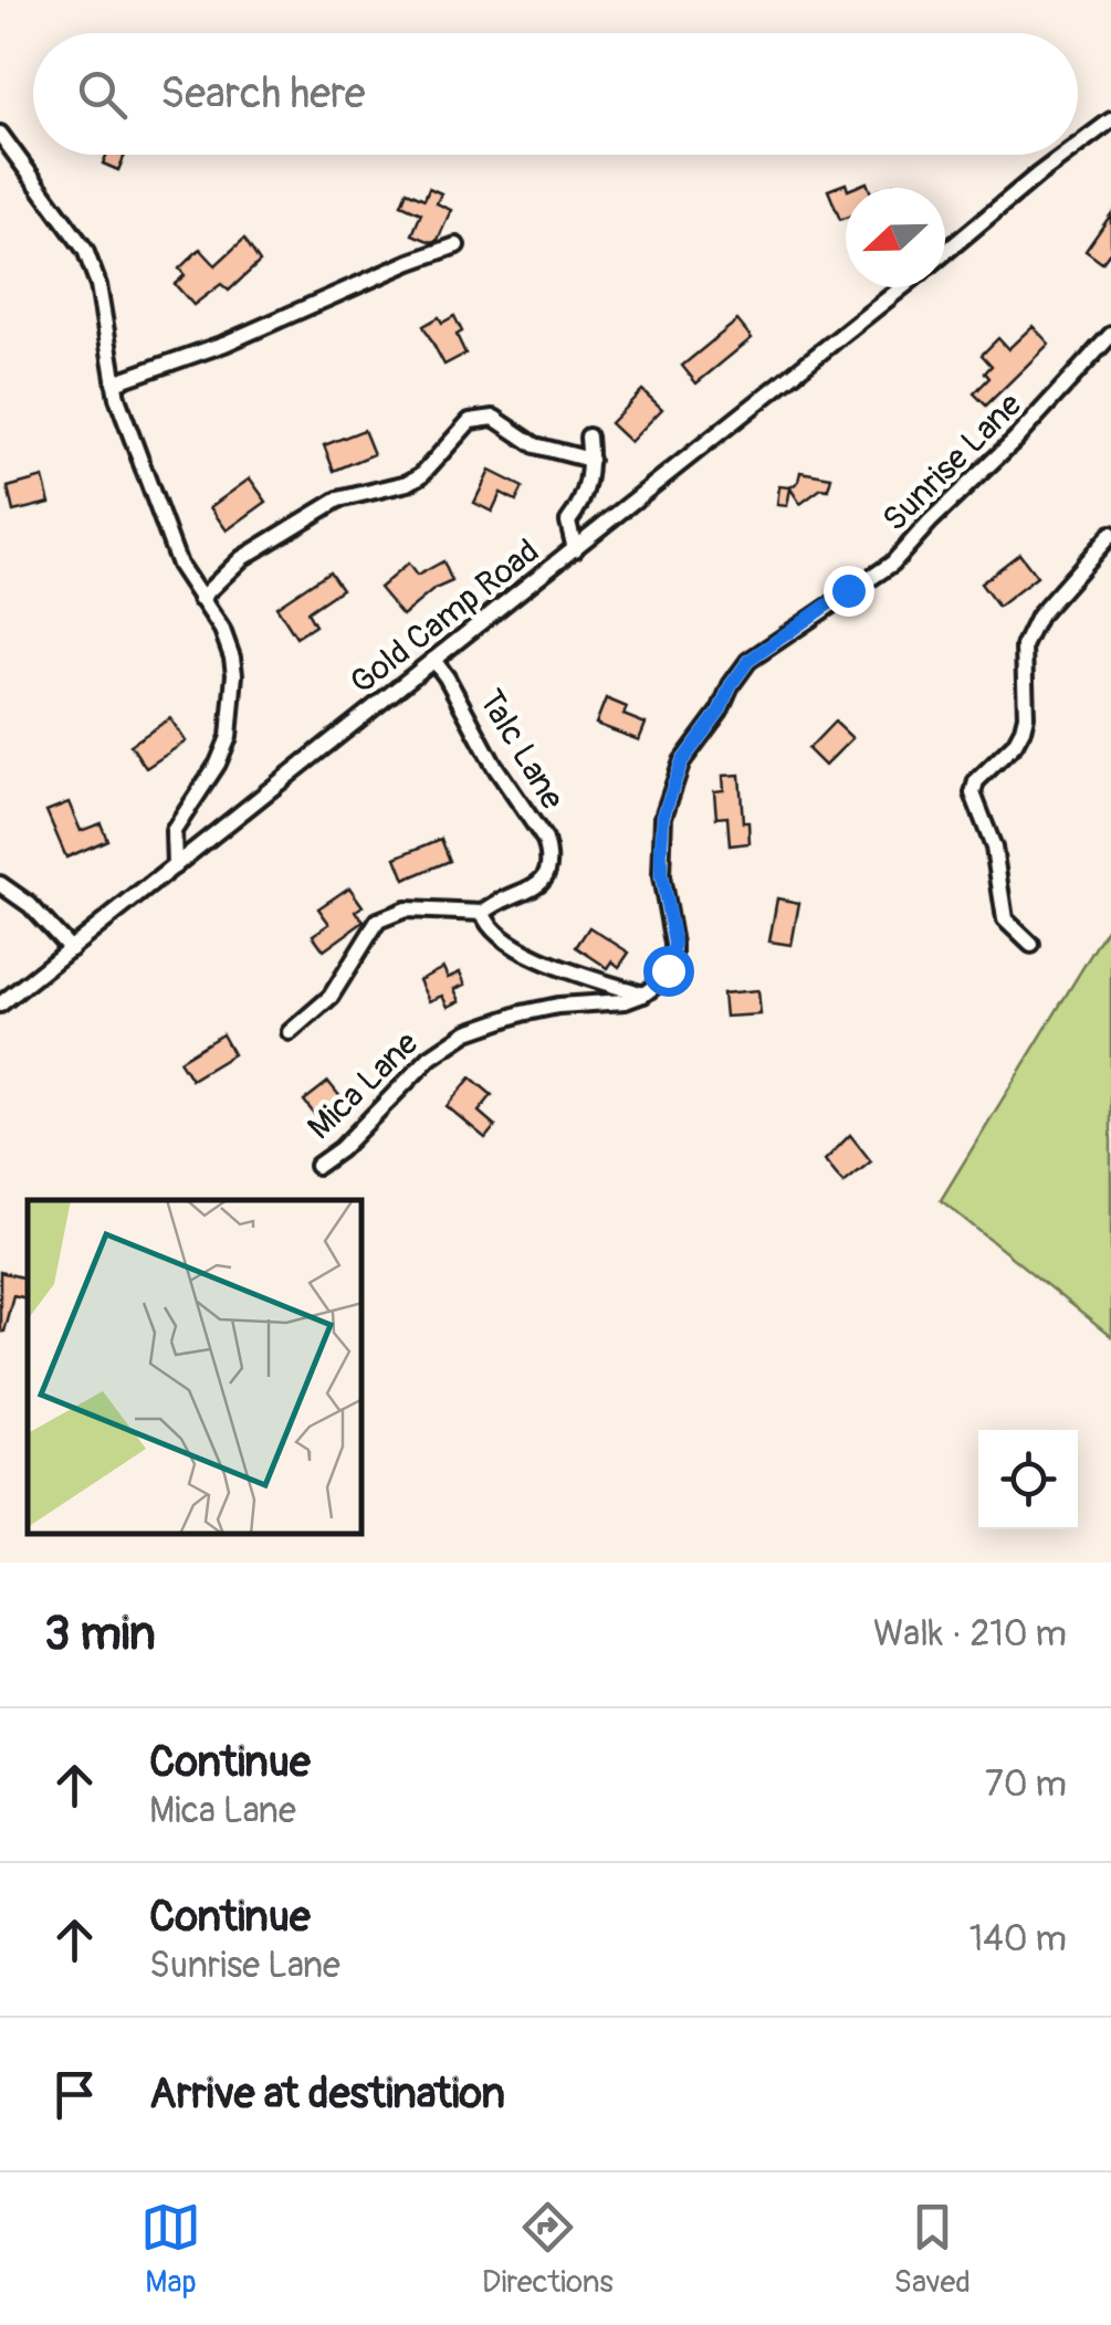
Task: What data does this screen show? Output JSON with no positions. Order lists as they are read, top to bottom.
{
  "streets": {
    "street": [
      "Sunrise Lane",
      "Gold Camp Road",
      "Talc Lane",
      "Mica Lane"
    ]
  },
  "crossings": [
    ["Sunrise Lane", "Mica Lane"],
    ["Gold Camp Road", "Talc Lane"]
  ],
  "north": "left",
  "page": {
    "search": "Search here",
    "heading": ["3 min", "Walk · 210 m"],
    "list": [
      ["Continue", "Mica Lane", "70 m"],
      ["Continue", "Sunrise Lane", "140 m"],
      "Arrive at destination"
    ],
    "nav": ["Map", "Directions", "Saved"]
  }
}
